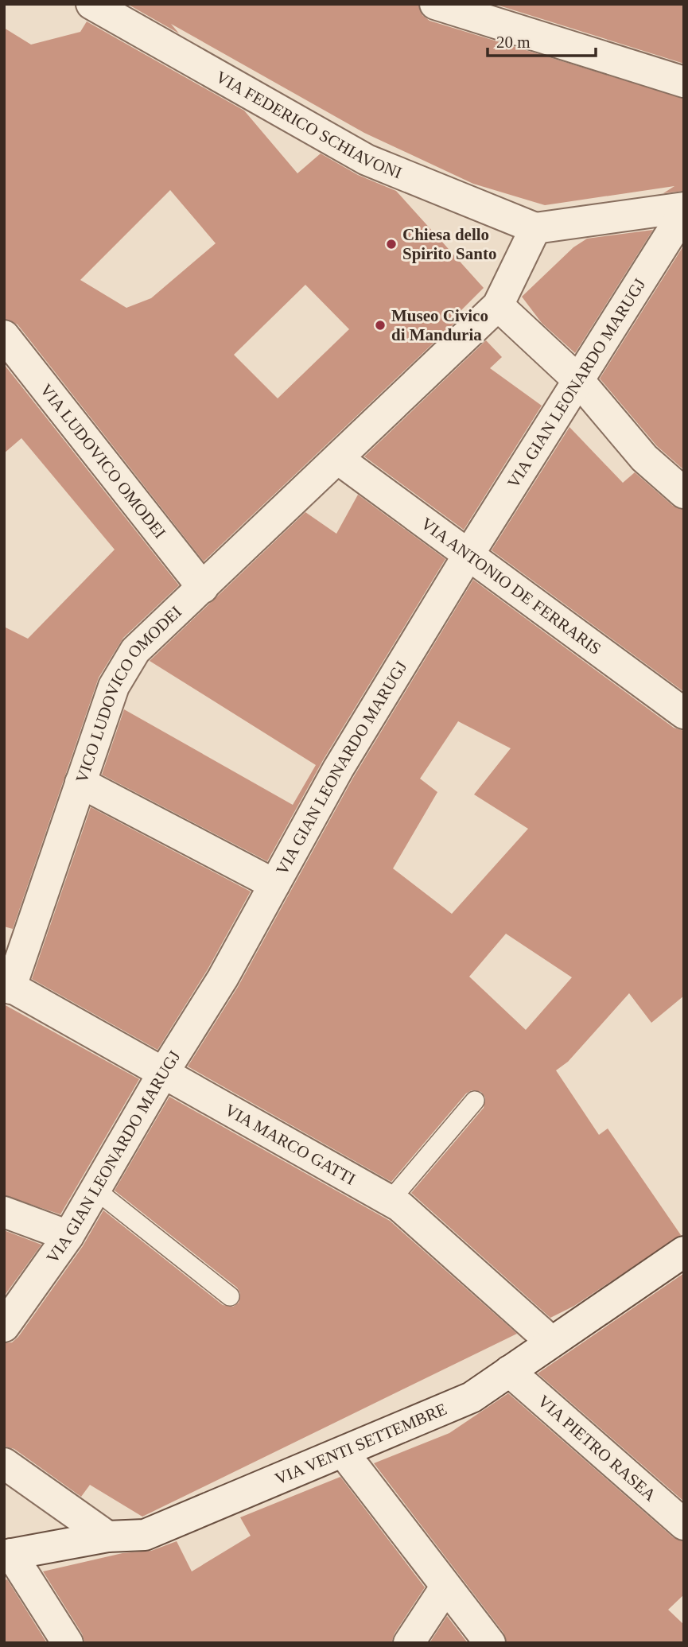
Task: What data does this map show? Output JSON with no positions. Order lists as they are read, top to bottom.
{
  "streets": {
    "street": [
      "VIA FEDERICO SCHIAVONI",
      "VIA GIAN LEONARDO MARUGJ",
      "VIA LUDOVICO OMODEI",
      "VIA ANTONIO DE FERRARIS",
      "VICO LUDOVICO OMODEI",
      "VIA MARCO GATTI",
      "VIA VENTI SETTEMBRE",
      "VIA PIETRO RASEA"
    ]
  },
  "crossings": [
    ["VIA GIAN LEONARDO MARUGJ", "VIA ANTONIO DE FERRARIS"],
    ["VIA GIAN LEONARDO MARUGJ", "VIA MARCO GATTI"],
    ["VIA LUDOVICO OMODEI", "VICO LUDOVICO OMODEI"],
    ["VIA ANTONIO DE FERRARIS", "VICO LUDOVICO OMODEI"],
    ["VICO LUDOVICO OMODEI", "VIA MARCO GATTI"],
    ["VIA MARCO GATTI", "VIA VENTI SETTEMBRE"],
    ["VIA VENTI SETTEMBRE", "VIA PIETRO RASEA"]
  ],
  "places": ["Chiesa dello Spirito Santo", "Museo Civico di Manduria"],
  "scale_bar": "20 m"
}
